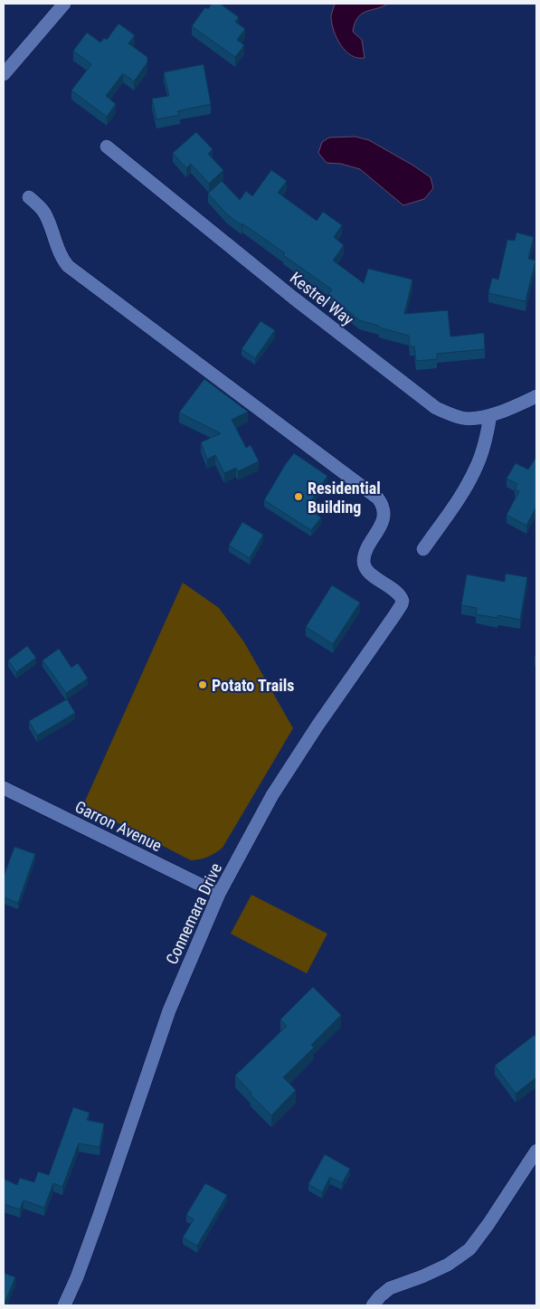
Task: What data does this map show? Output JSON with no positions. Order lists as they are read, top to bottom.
{
  "streets": {
    "street": ["Kestrel Way", "Garron Avenue", "Connemara Drive"]
  },
  "crossings": [
    ["Garron Avenue", "Connemara Drive"]
  ],
  "places": ["Residential Building", "Potato Trails"]
}
